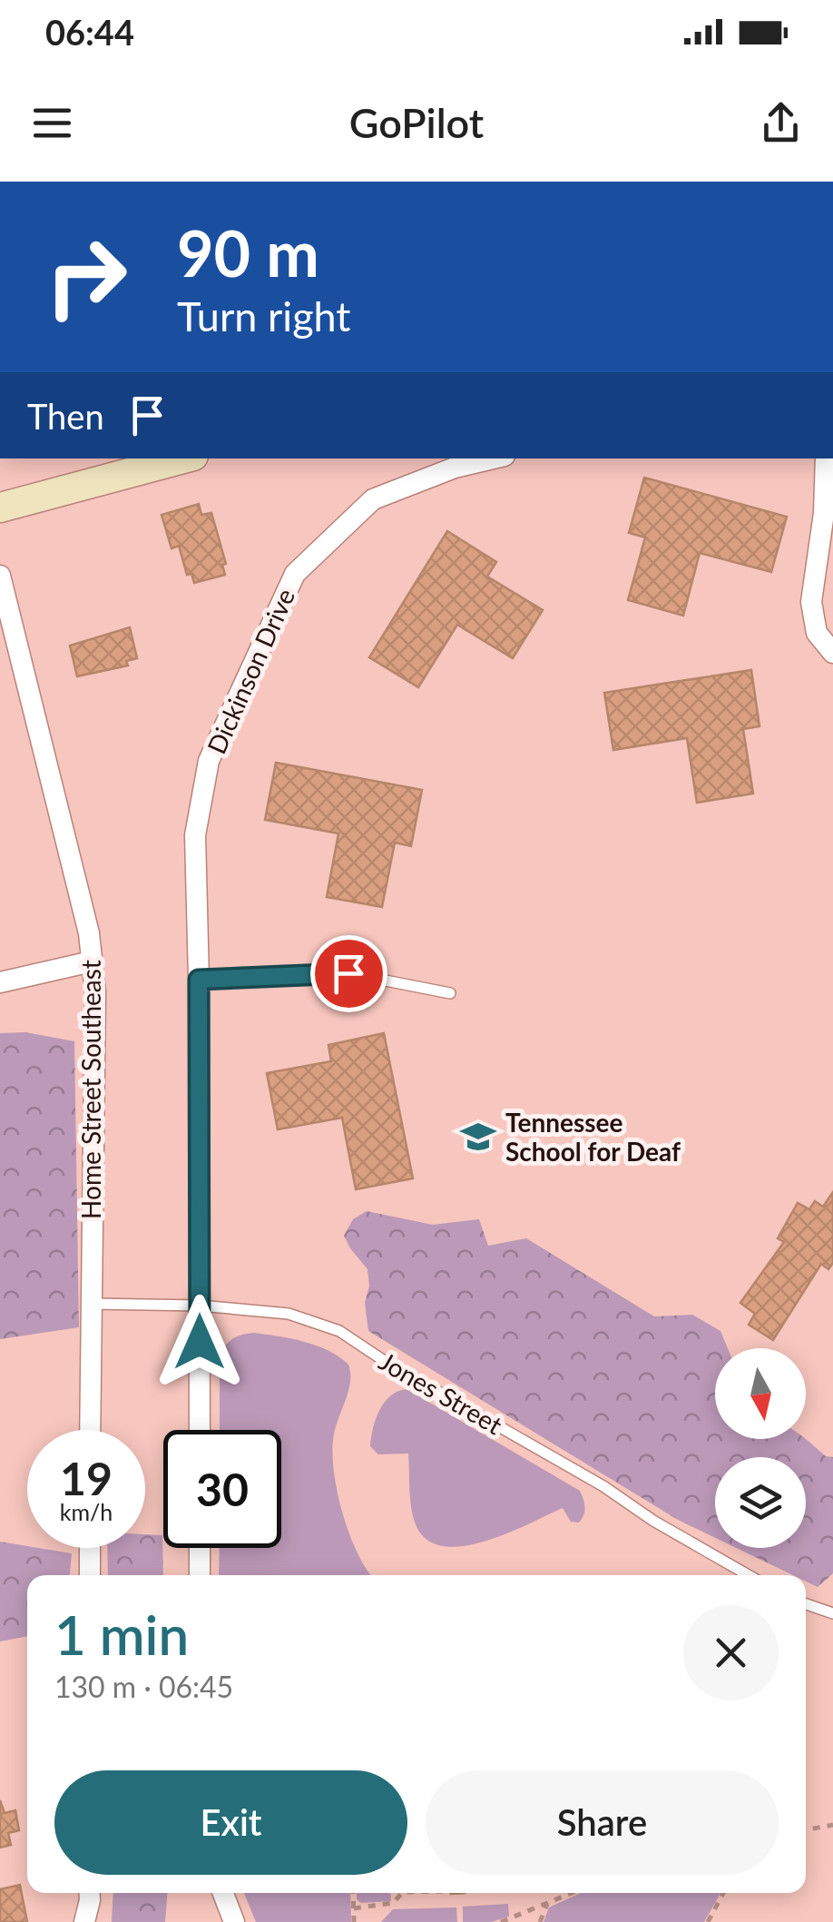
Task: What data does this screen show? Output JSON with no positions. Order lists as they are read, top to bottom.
{
  "streets": {
    "street": ["Dickinson Drive", "Home Street Southeast"],
    "lane": ["Jones Street"]
  },
  "crossings": [
    ["Dickinson Drive", "Jones Street"],
    ["Home Street Southeast", "Jones Street"]
  ],
  "places": {
    "school or university": ["Tennessee School for Deaf"]
  },
  "north": "bottom",
  "page": {
    "status": "06:44",
    "header": "GoPilot",
    "turn": ["90 m", "Turn right"],
    "then": "Then",
    "speed": "19 km/h",
    "limit": "30",
    "heading": ["1 min", "130 m · 06:45"],
    "buttons": ["Exit", "Share"]
  }
}
